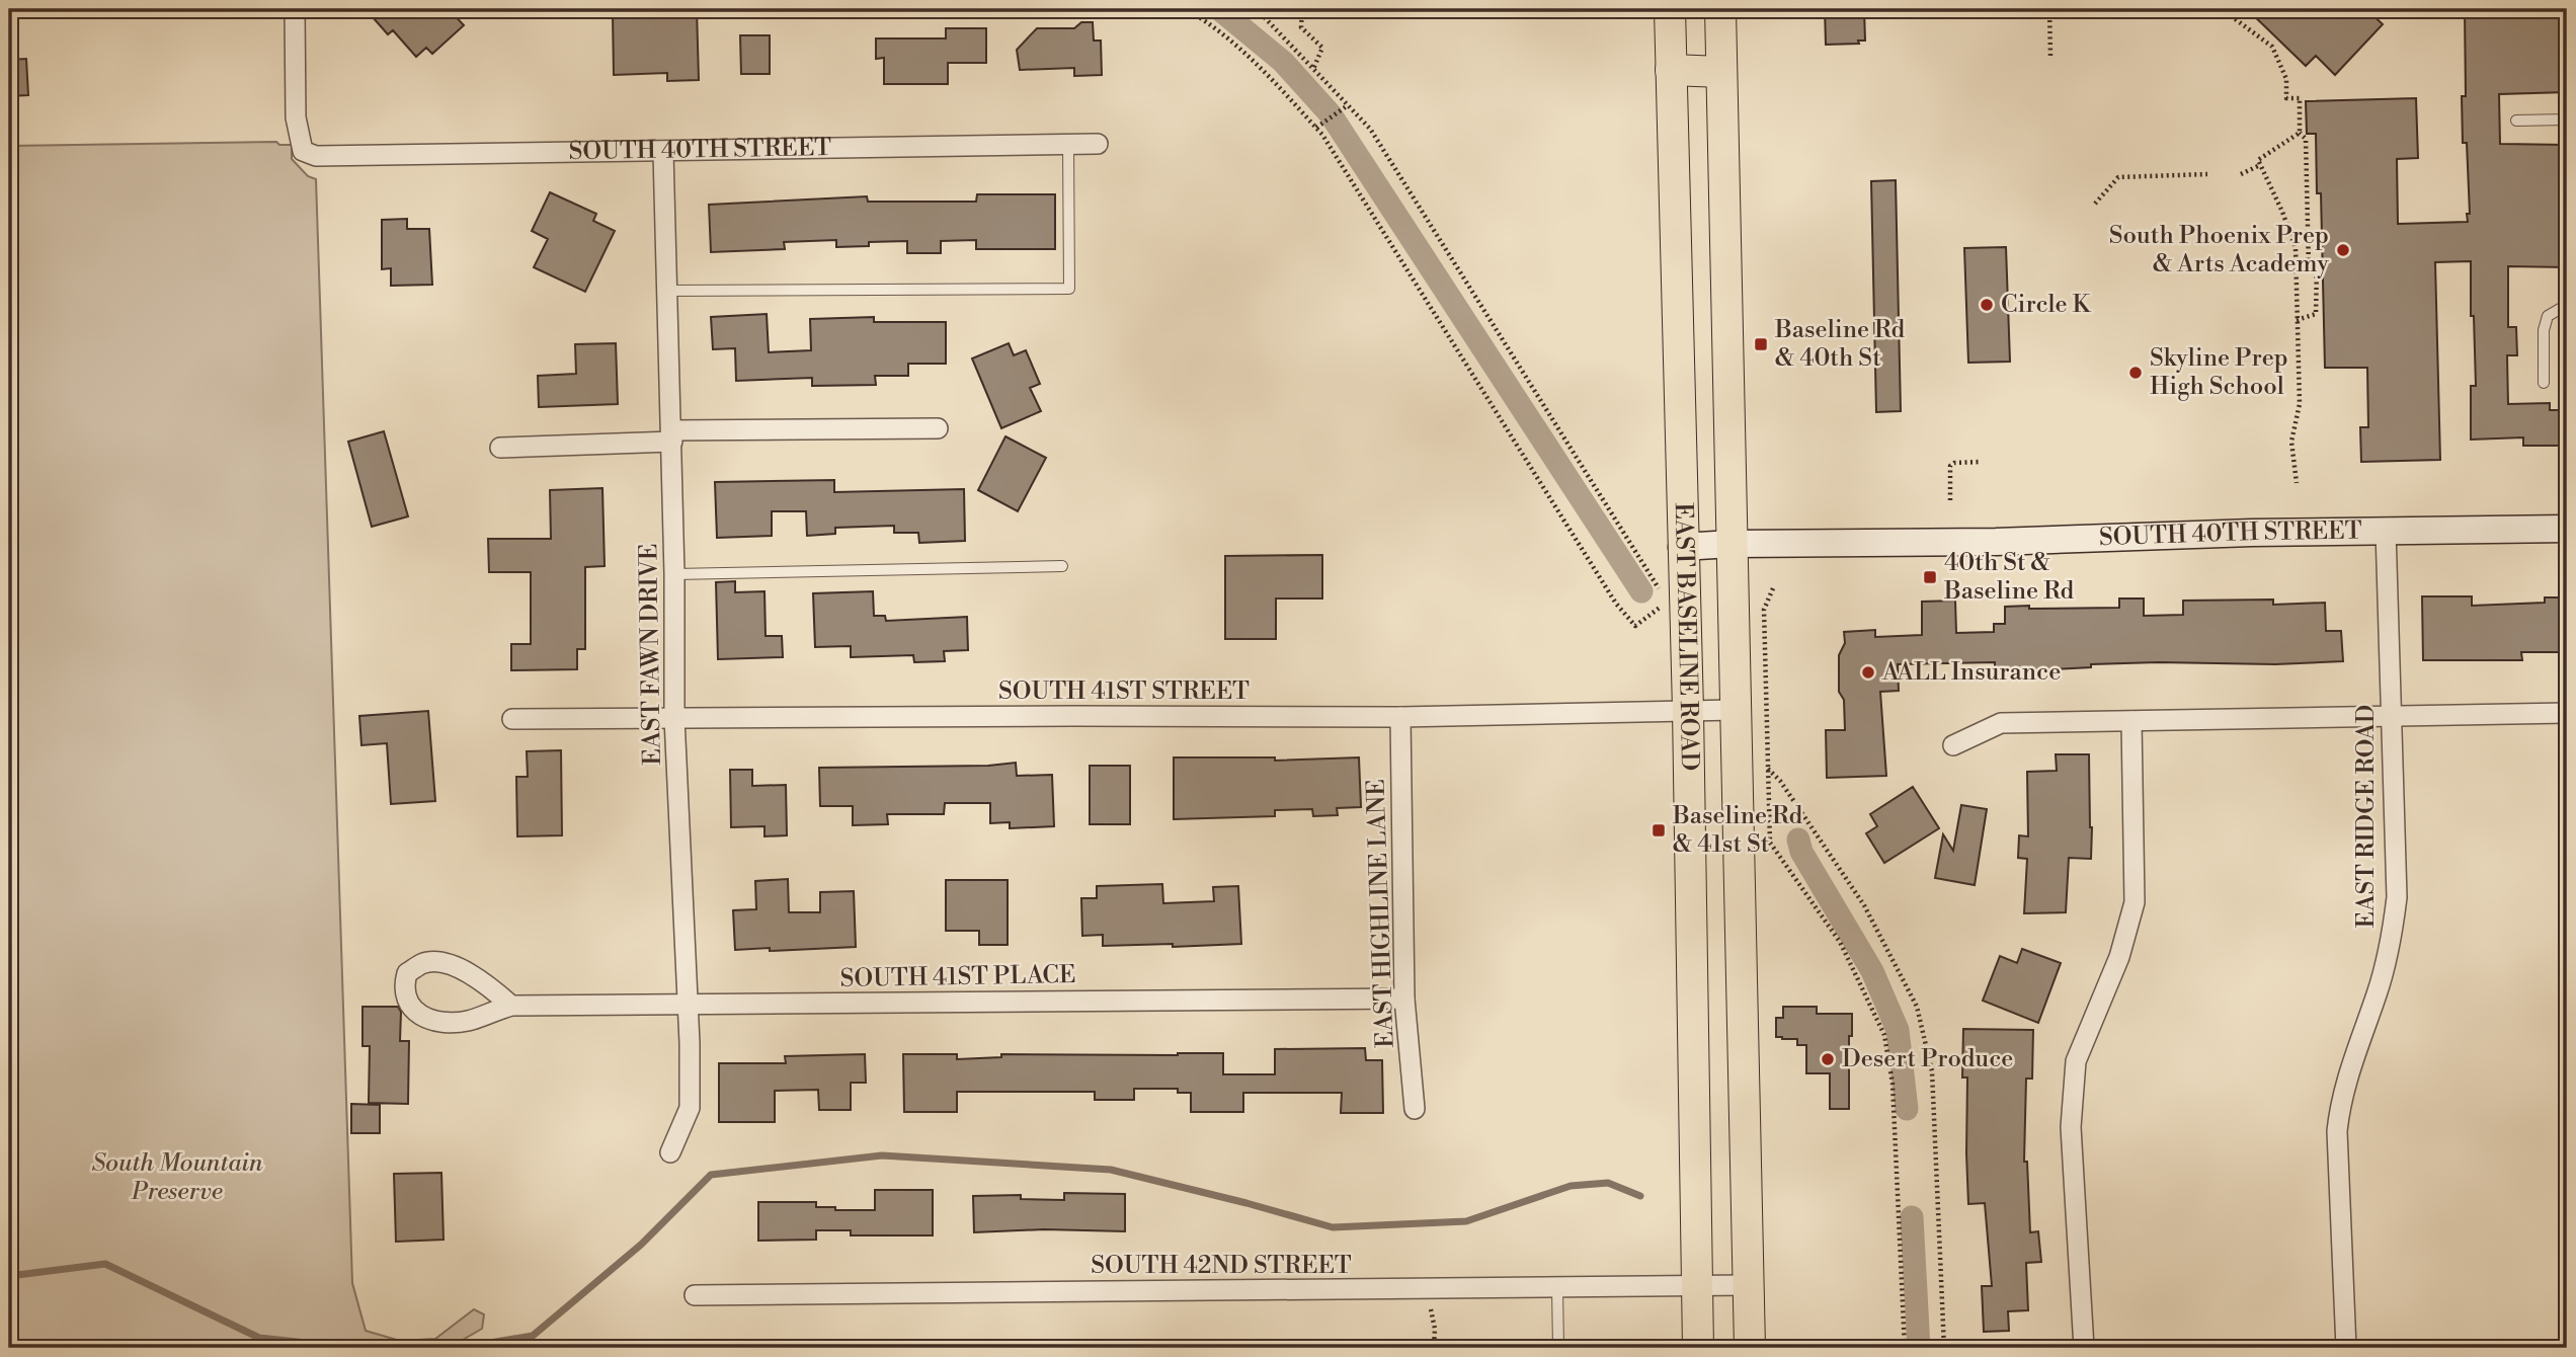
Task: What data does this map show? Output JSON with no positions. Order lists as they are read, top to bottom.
{
  "streets": {
    "main road": ["SOUTH 40TH STREET", "EAST BASELINE ROAD"],
    "street": [
      "EAST FAWN DRIVE",
      "SOUTH 41ST STREET",
      "EAST RIDGE ROAD",
      "EAST HIGHLINE LANE",
      "SOUTH 41ST PLACE",
      "SOUTH 42ND STREET"
    ]
  },
  "crossings": [
    ["SOUTH 40TH STREET", "EAST BASELINE ROAD"],
    ["SOUTH 40TH STREET", "EAST FAWN DRIVE"],
    ["SOUTH 40TH STREET", "EAST RIDGE ROAD"],
    ["EAST BASELINE ROAD", "SOUTH 41ST STREET"],
    ["EAST BASELINE ROAD", "SOUTH 42ND STREET"],
    ["EAST FAWN DRIVE", "SOUTH 41ST STREET"],
    ["EAST FAWN DRIVE", "SOUTH 41ST PLACE"],
    ["SOUTH 41ST STREET", "EAST HIGHLINE LANE"],
    ["EAST HIGHLINE LANE", "SOUTH 41ST PLACE"]
  ],
  "parks": ["South Mountain Preserve"],
  "places": {
    "other": [
      "South Phoenix Prep & Arts Academy",
      "Circle K",
      "Skyline Prep High School",
      "AALL Insurance",
      "Desert Produce"
    ],
    "transit": ["Baseline Rd & 40th St", "40th St & Baseline Rd", "Baseline Rd & 41st St"]
  }
}
